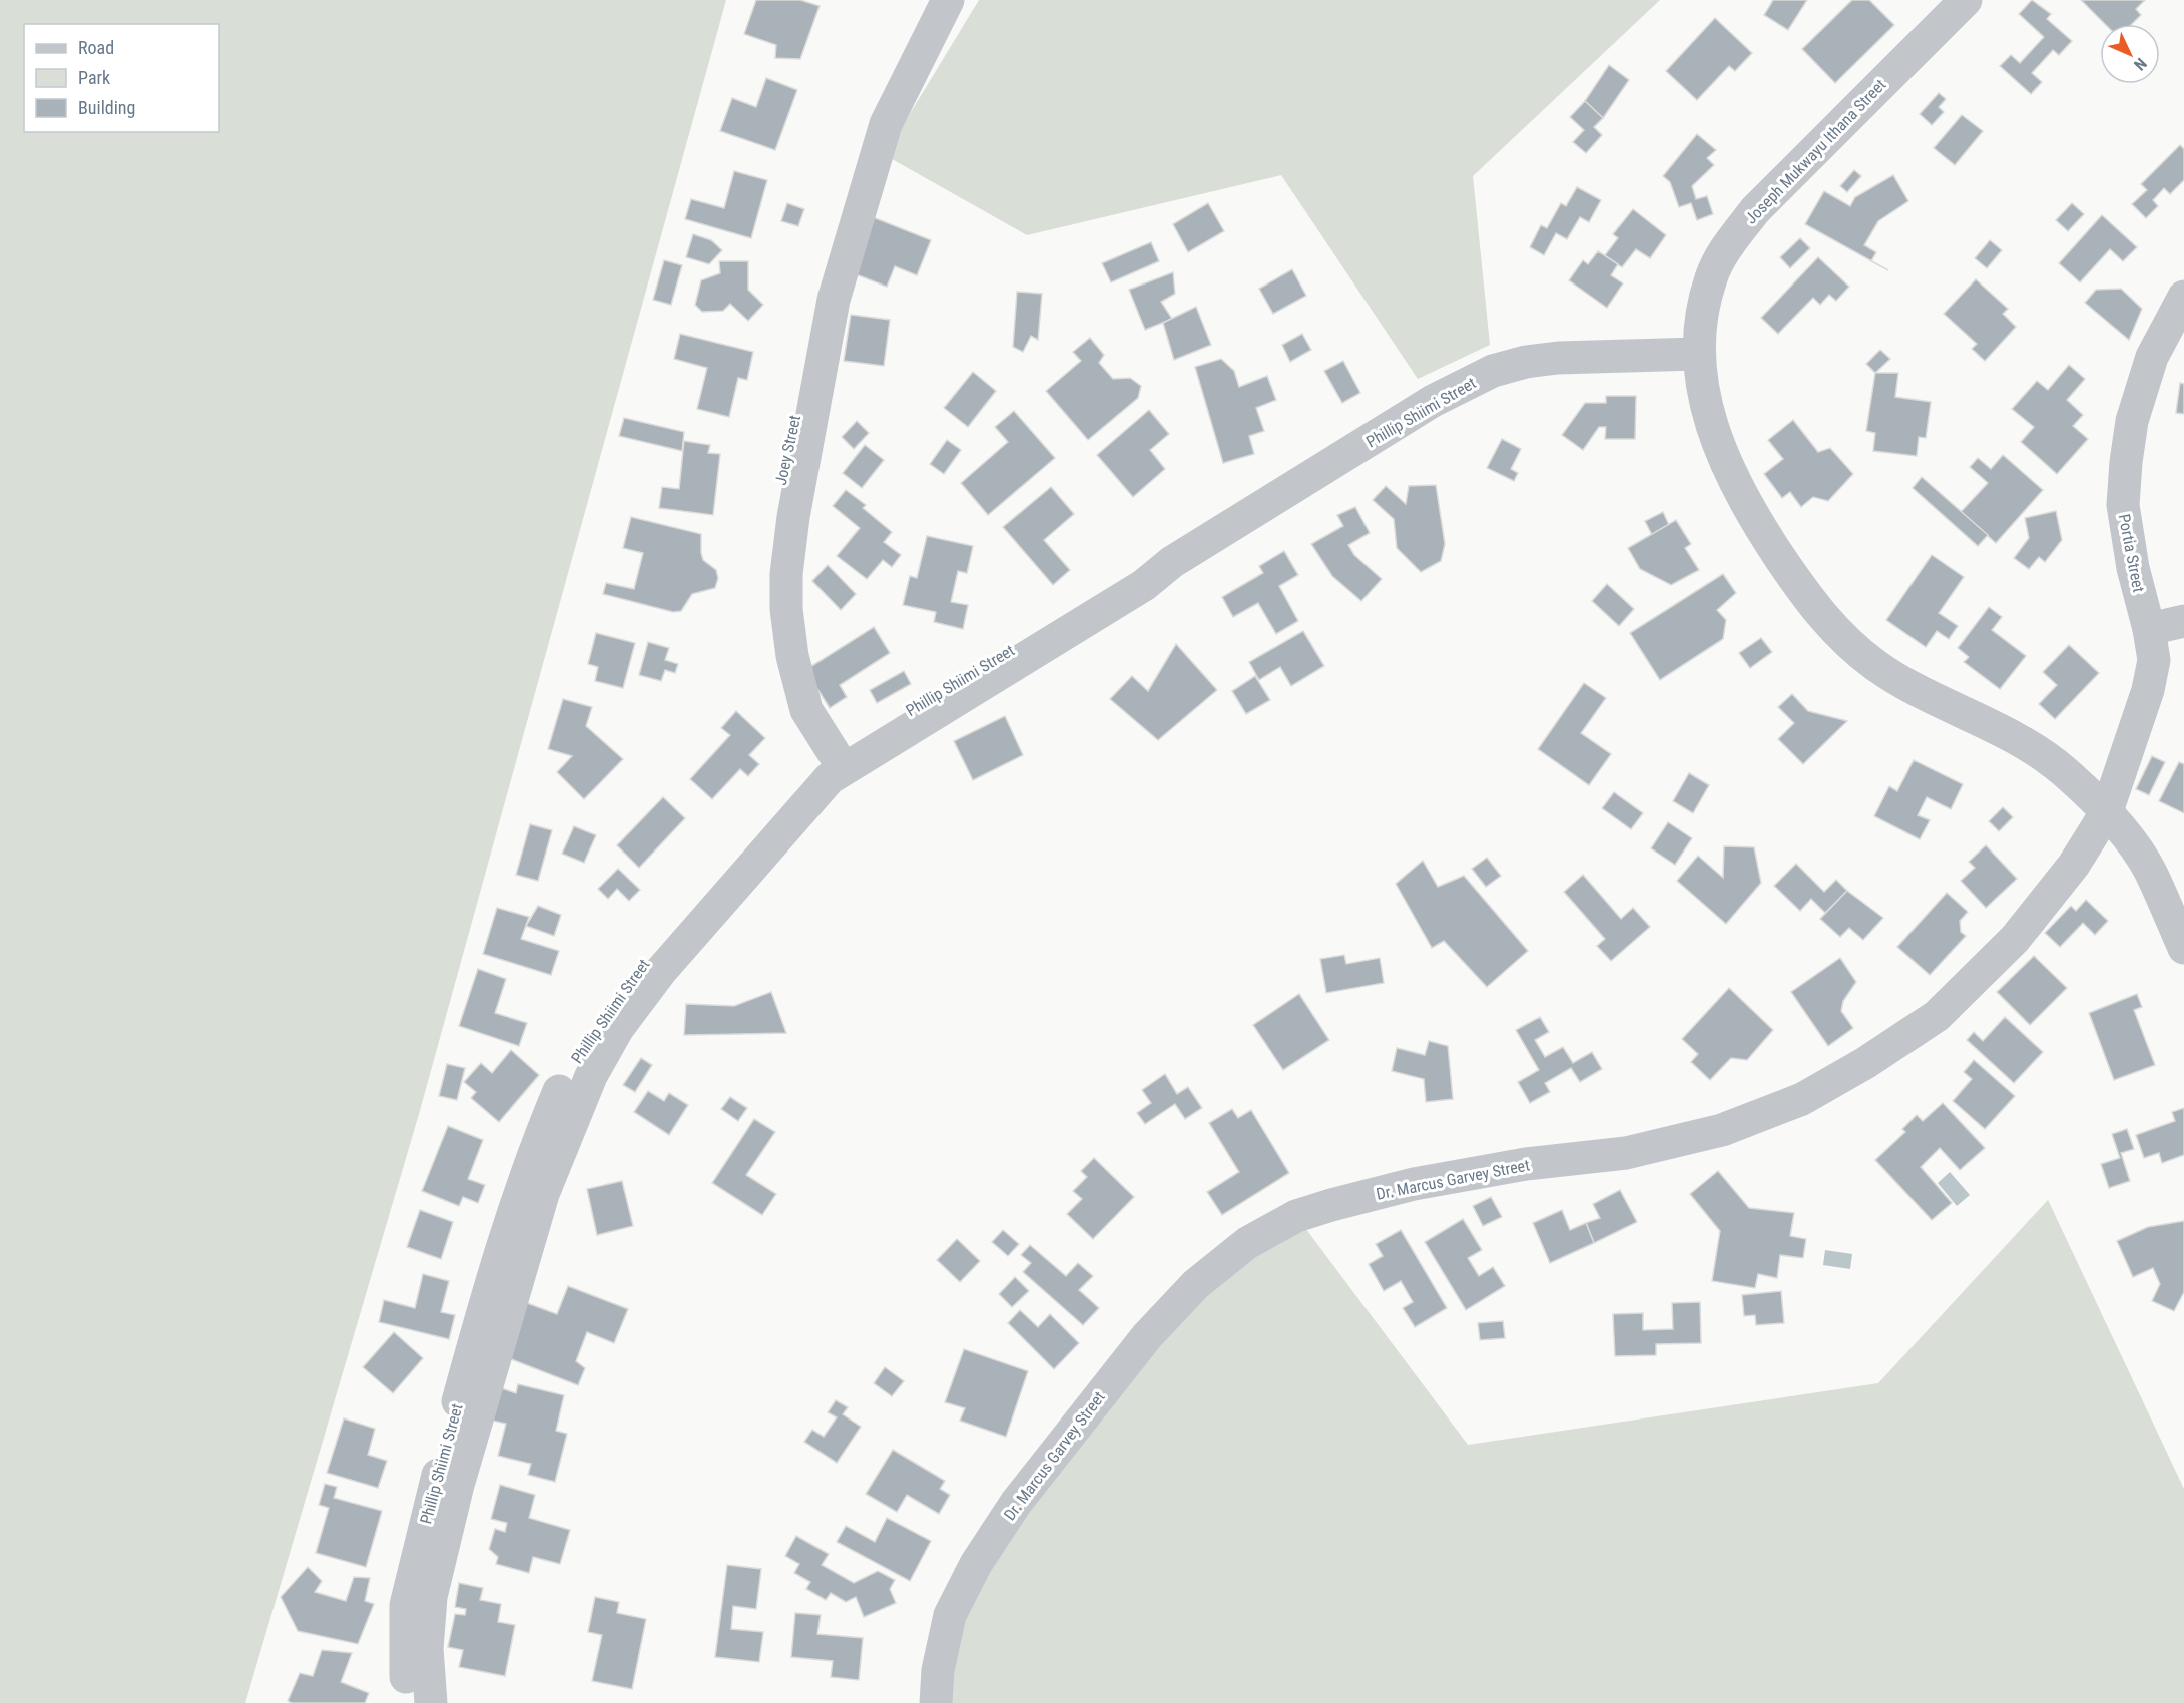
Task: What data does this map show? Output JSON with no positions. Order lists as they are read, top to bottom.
{
  "streets": {
    "street": [
      "Joseph Mukwayu Ithana Street",
      "Phillip Shiimi Street",
      "Joey Street",
      "Portia Street",
      "Dr. Marcus Garvey Street"
    ]
  },
  "crossings": [
    ["Joseph Mukwayu Ithana Street", "Phillip Shiimi Street"],
    ["Joseph Mukwayu Ithana Street", "Portia Street"],
    ["Joseph Mukwayu Ithana Street", "Dr. Marcus Garvey Street"],
    ["Phillip Shiimi Street", "Joey Street"],
    ["Portia Street", "Dr. Marcus Garvey Street"]
  ],
  "legend": ["Road", "Park", "Building"],
  "north": "bottom right"
}
